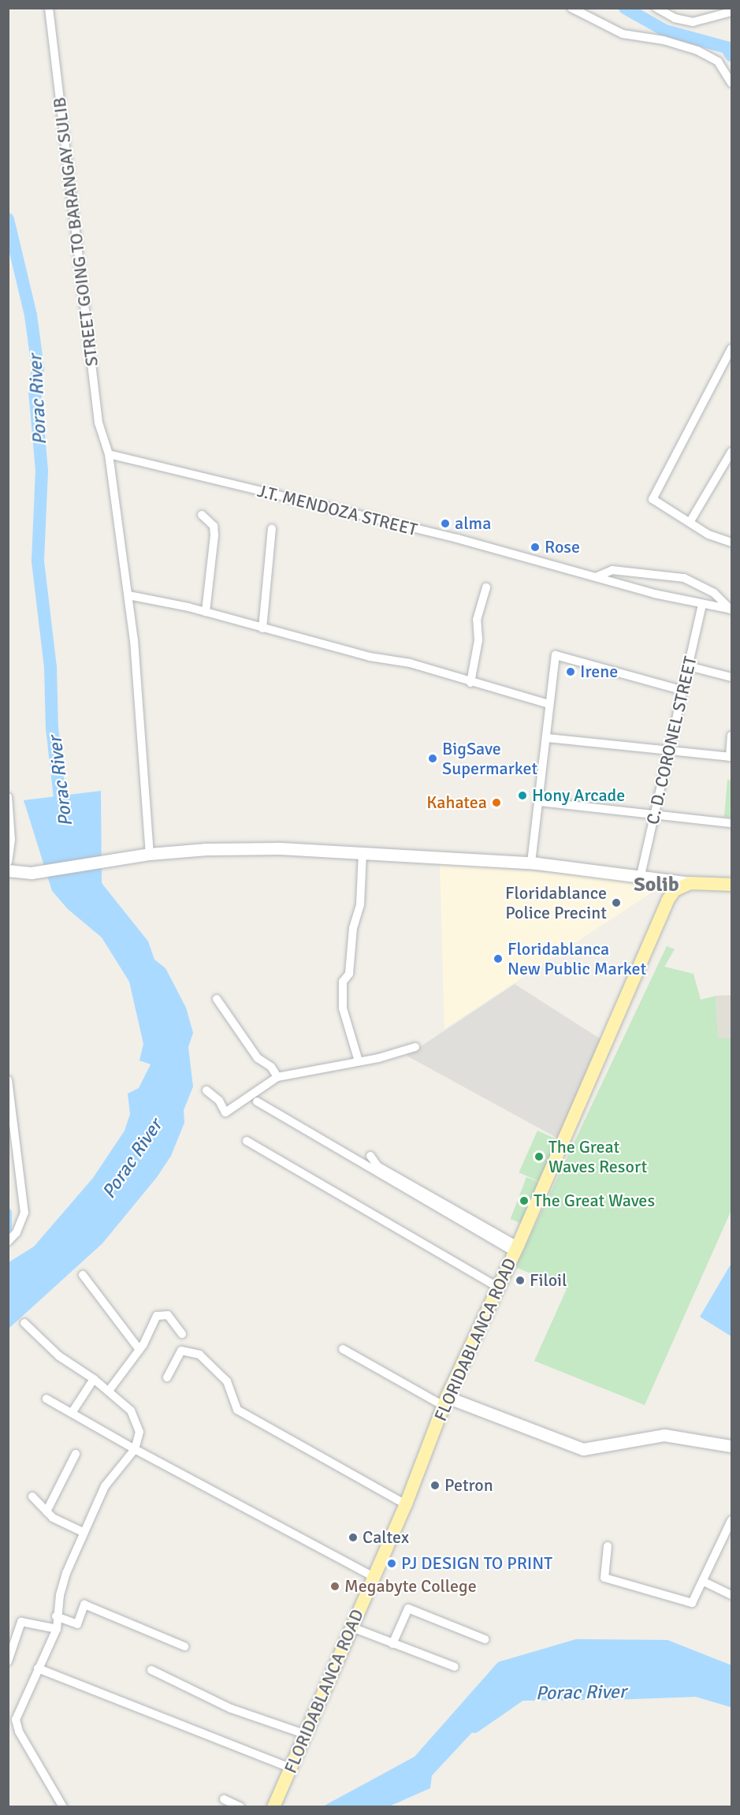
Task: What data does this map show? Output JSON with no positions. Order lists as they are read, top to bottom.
{
  "streets": {
    "main road": ["FLORIDABLANCA ROAD"],
    "street": ["STREET GOING TO BARANGAY SULIB", "J.T. MENDOZA STREET", "C. D. CORONEL STREET"]
  },
  "crossings": [
    ["STREET GOING TO BARANGAY SULIB", "J.T. MENDOZA STREET"],
    ["J.T. MENDOZA STREET", "C. D. CORONEL STREET"]
  ],
  "districts": ["Solib"],
  "water": ["Porac River"],
  "places": [
    "alma",
    "Rose",
    "Irene",
    "BigSave Supermarket",
    "Hony Arcade",
    "Kahatea",
    "Floridablance Police Precint",
    "Floridablanca New Public Market",
    "The Great Waves Resort",
    "The Great Waves",
    "Filoil",
    "Petron",
    "Caltex",
    "PJ DESIGN TO PRINT",
    "Megabyte College"
  ]
}
